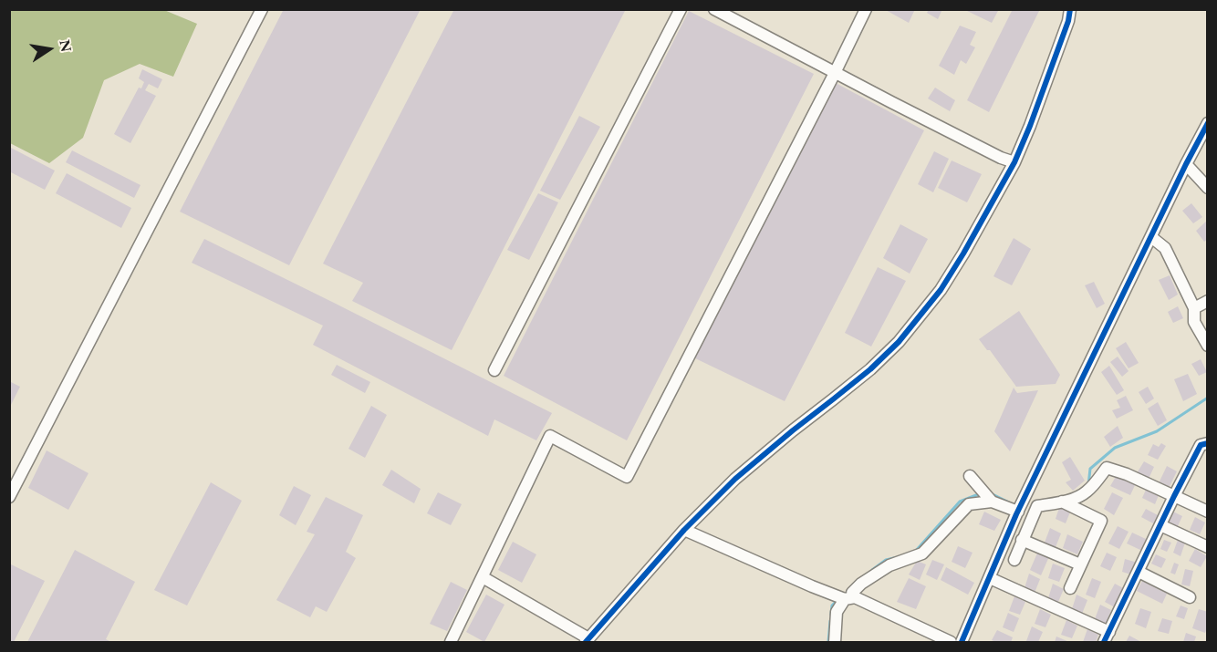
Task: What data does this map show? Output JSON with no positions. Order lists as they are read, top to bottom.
{
  "north": "right"
}
